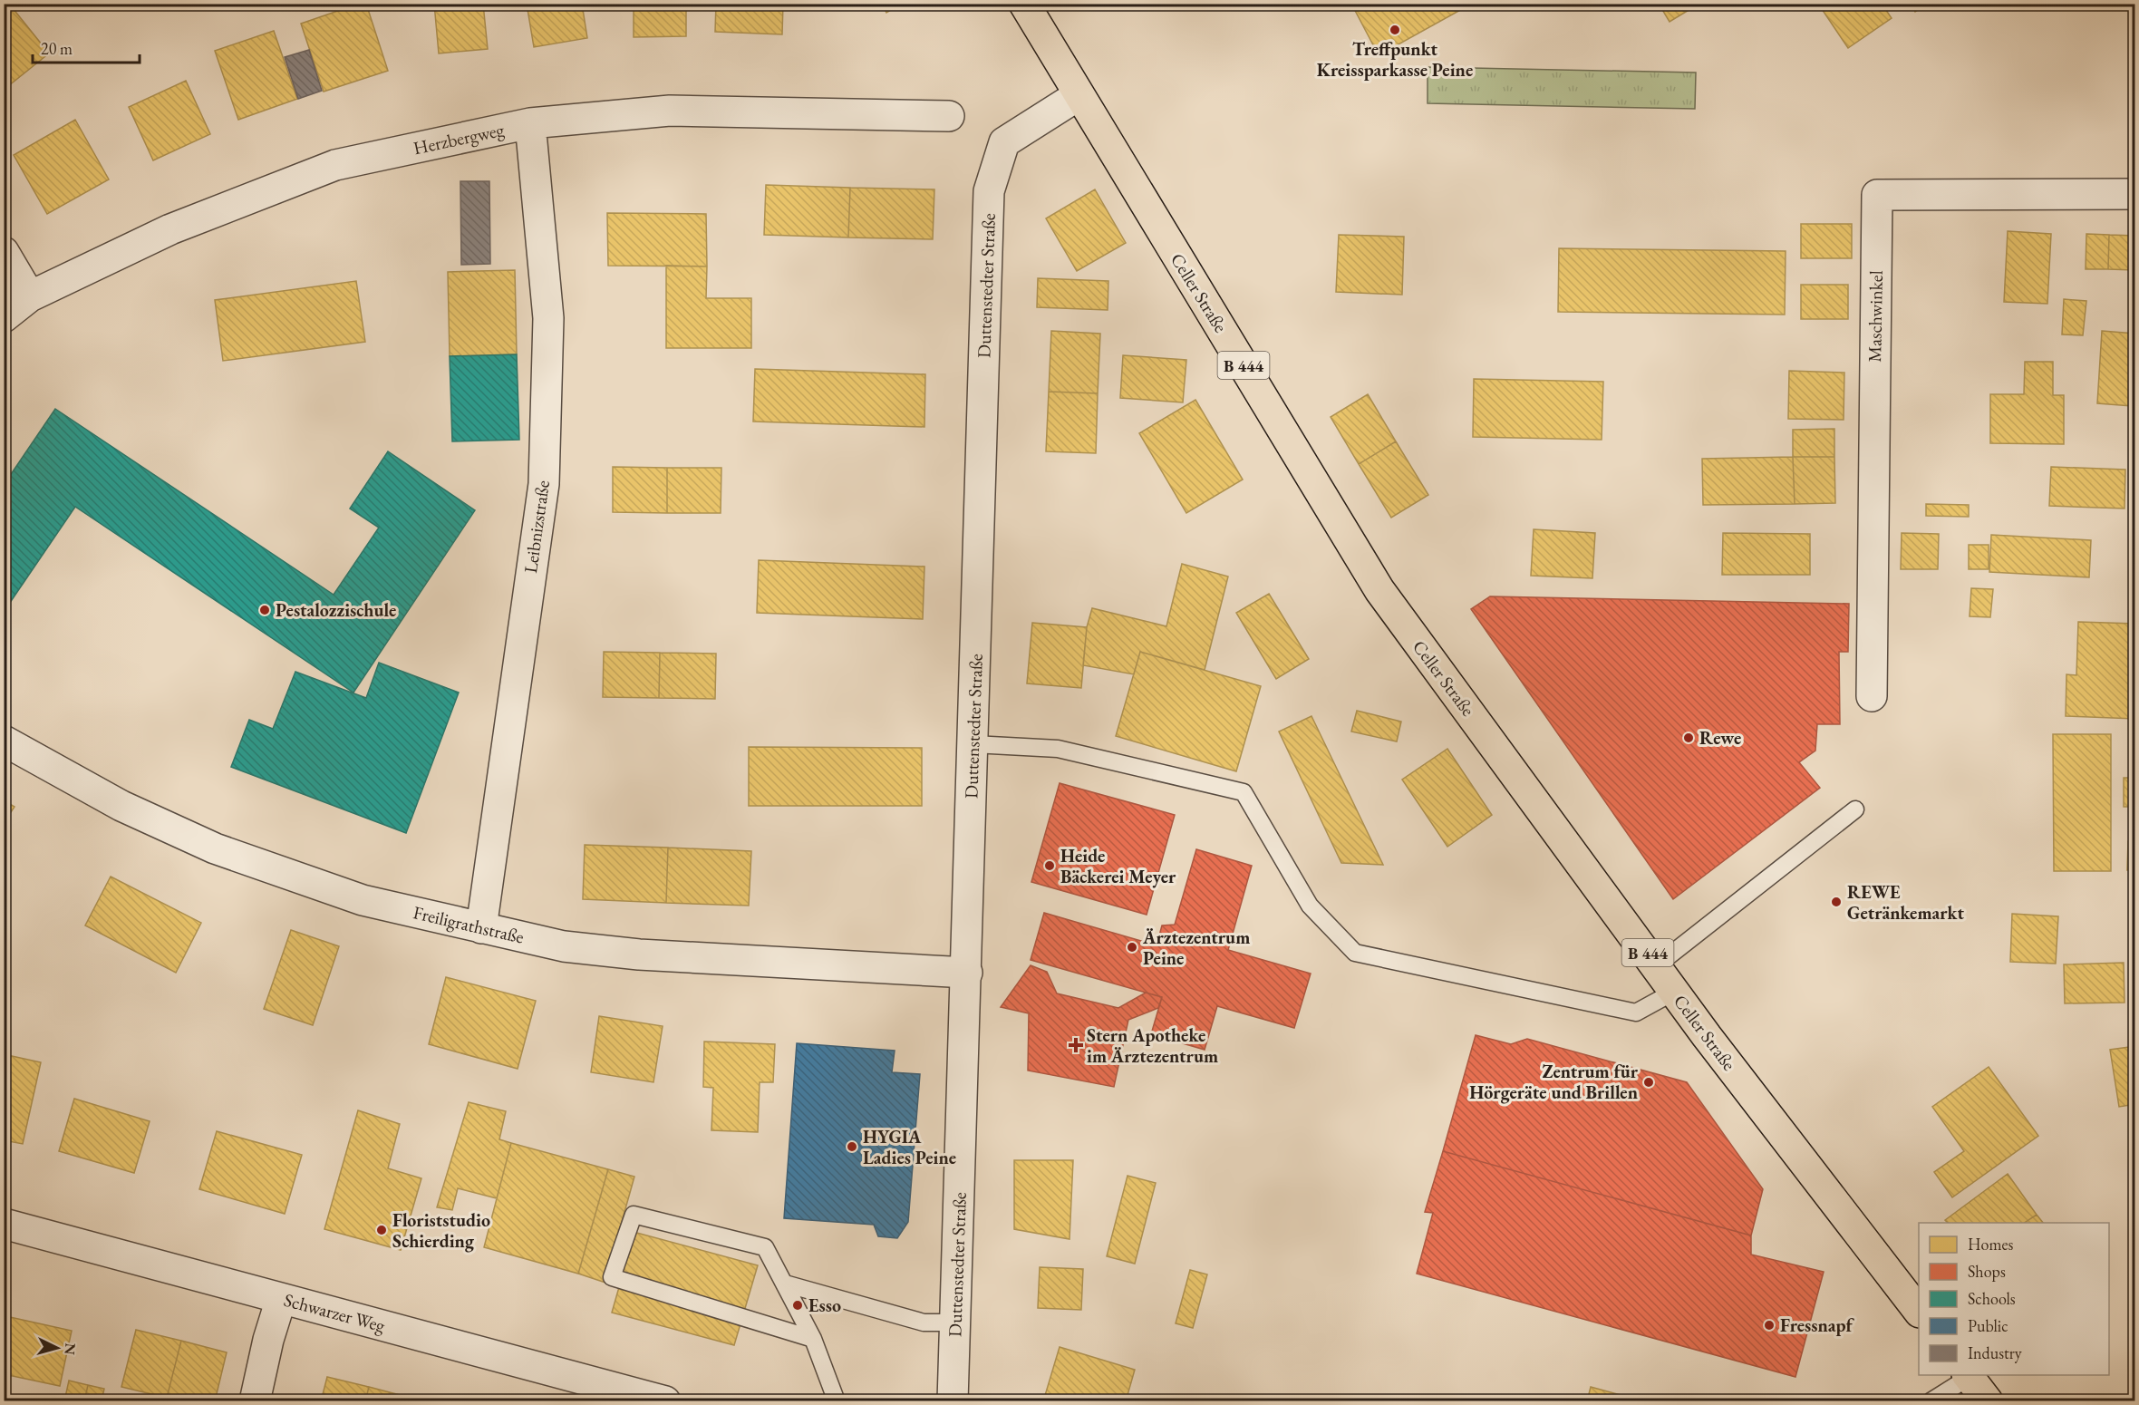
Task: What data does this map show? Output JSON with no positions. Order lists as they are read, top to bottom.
{
  "streets": {
    "main road": ["Celler Straße", "B 444"],
    "street": [
      "Herzbergweg",
      "Duttenstedter Straße",
      "Maschwinkel",
      "Leibnizstraße",
      "Freiligrathstraße",
      "Schwarzer Weg"
    ]
  },
  "crossings": [
    ["Herzbergweg", "Leibnizstraße"],
    ["Duttenstedter Straße", "Celler Straße"],
    ["Duttenstedter Straße", "Freiligrathstraße"],
    ["Leibnizstraße", "Freiligrathstraße"]
  ],
  "places": {
    "other": [
      "Treffpunkt Kreissparkasse Peine",
      "Pestalozzischule",
      "Rewe",
      "Heide Bäckerei Meyer",
      "REWE Getränkemarkt",
      "Ärztezentrum Peine",
      "Zentrum für Hörgeräte und Brillen",
      "HYGIA Ladies Peine",
      "Floriststudio Schierding",
      "Esso",
      "Fressnapf"
    ],
    "health": ["Stern Apotheke im Ärztezentrum"]
  },
  "legend": [
    "Homes",
    "Shops",
    "Schools",
    "Public",
    "Industry"
  ],
  "scale_bar": "20 m",
  "north": "right"
}
